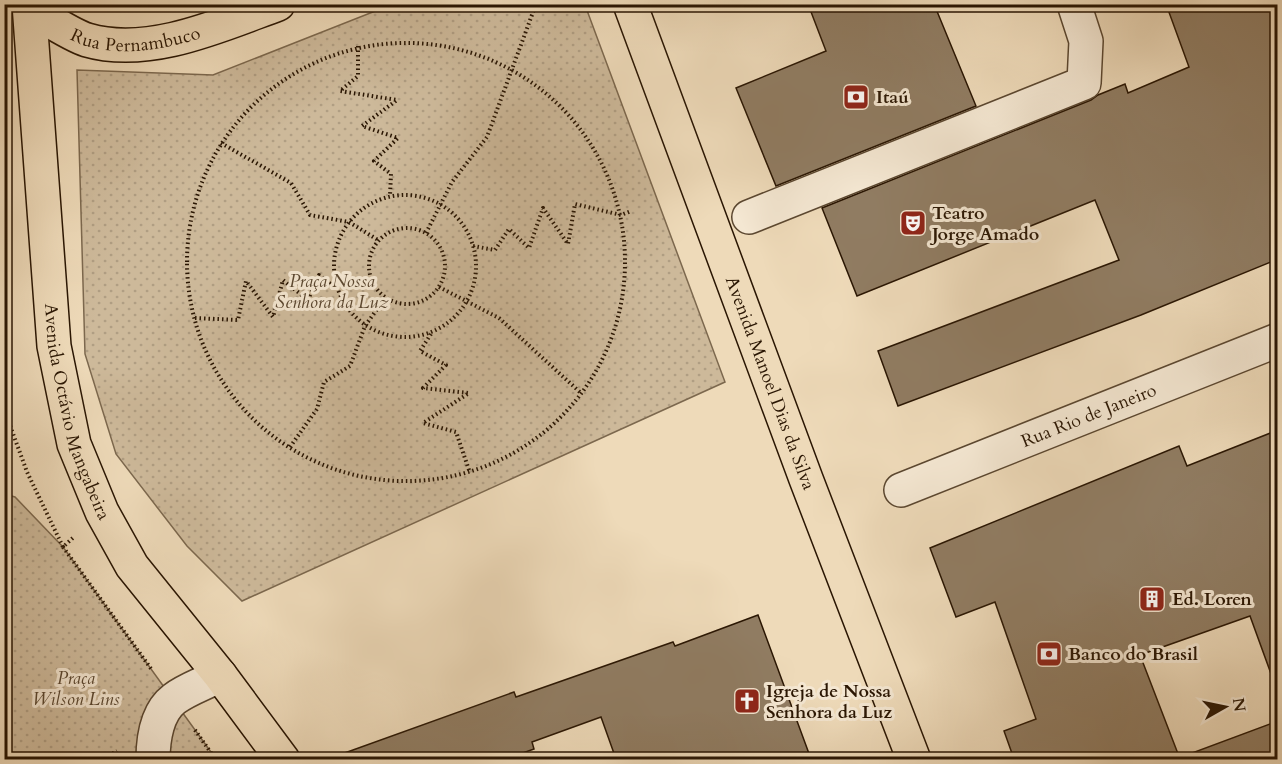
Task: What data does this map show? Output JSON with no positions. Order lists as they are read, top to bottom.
{
  "streets": {
    "main road": ["Rua Pernambuco", "Avenida Manoel Dias da Silva", "Avenida Octávio Mangabeira"],
    "street": ["Rua Rio de Janeiro"]
  },
  "crossings": [
    ["Rua Pernambuco", "Avenida Octávio Mangabeira"]
  ],
  "parks": ["Praça Nossa Senhora da Luz", "Praça Wilson Lins"],
  "places": {
    "bank": ["Itaú", "Banco do Brasil"],
    "theatre": ["Teatro Jorge Amado"],
    "building": ["Ed. Loren"],
    "church": ["Igreja de Nossa Senhora da Luz"]
  },
  "north": "right"
}
